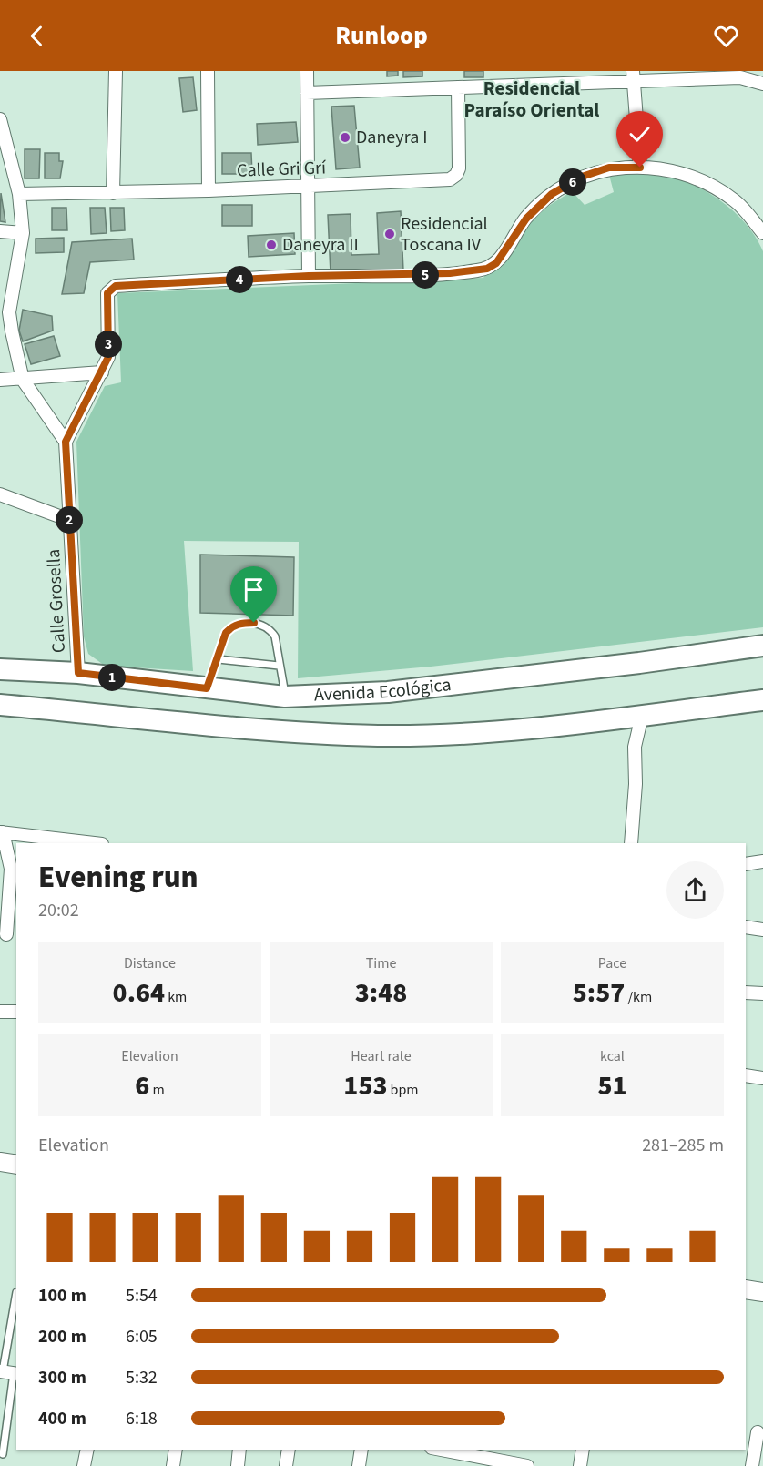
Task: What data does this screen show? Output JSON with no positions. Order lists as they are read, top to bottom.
{
  "streets": {
    "main road": ["Avenida Ecológica"],
    "street": ["Calle Gri Grí", "Calle Grosella"]
  },
  "crossings": [
    ["Calle Grosella", "Avenida Ecológica"]
  ],
  "districts": ["Residencial Paraíso Oriental"],
  "places": ["Daneyra I", "Residencial Toscana IV", "Daneyra II"],
  "page": {
    "header": "Runloop",
    "pins": [
      "6",
      "5",
      "4",
      "3",
      "2",
      "1"
    ],
    "heading": ["Evening run", "20:02"],
    "stats": [
      ["Distance", "0.64 km"],
      ["Time", "3:48"],
      ["Pace", "5:57 /km"],
      ["Elevation", "6 m"],
      ["Heart rate", "153 bpm"],
      ["kcal", "51"]
    ],
    "chart": ["Elevation", "281–285 m"],
    "list": [
      {
        "name": "100 m",
        "note": "5:54"
      },
      {
        "name": "200 m",
        "note": "6:05"
      },
      {
        "name": "300 m",
        "note": "5:32"
      },
      {
        "name": "400 m",
        "note": "6:18"
      }
    ]
  }
}
